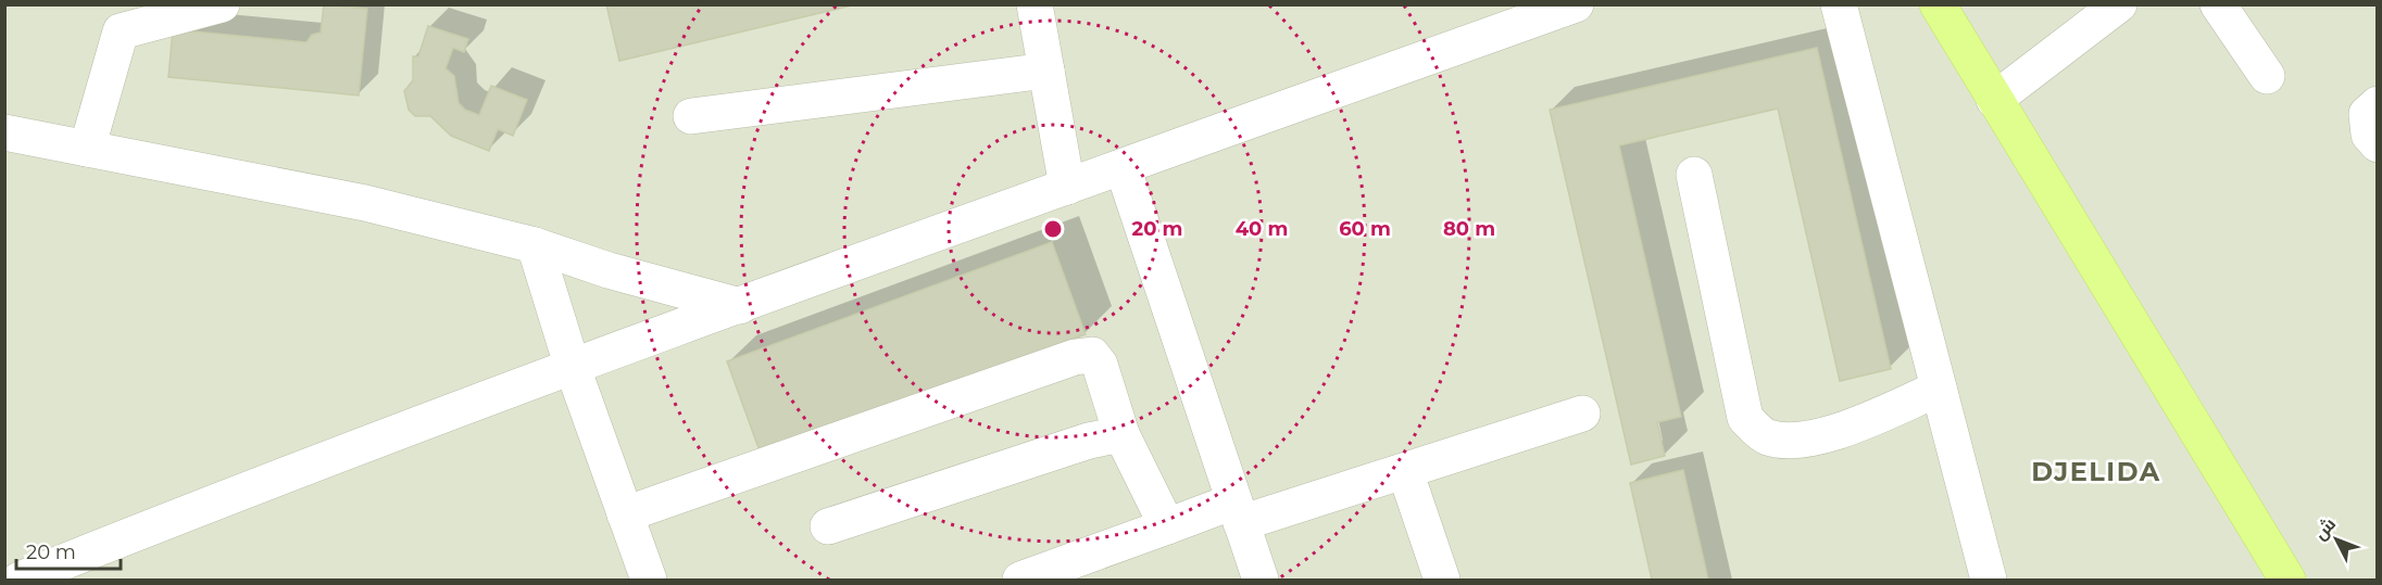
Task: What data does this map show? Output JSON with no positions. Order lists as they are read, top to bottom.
{
  "districts": ["DJELIDA"],
  "scale_bar": "20 m",
  "north": "top left",
  "rings": [
    "20 m",
    "40 m",
    "60 m",
    "80 m"
  ]
}
